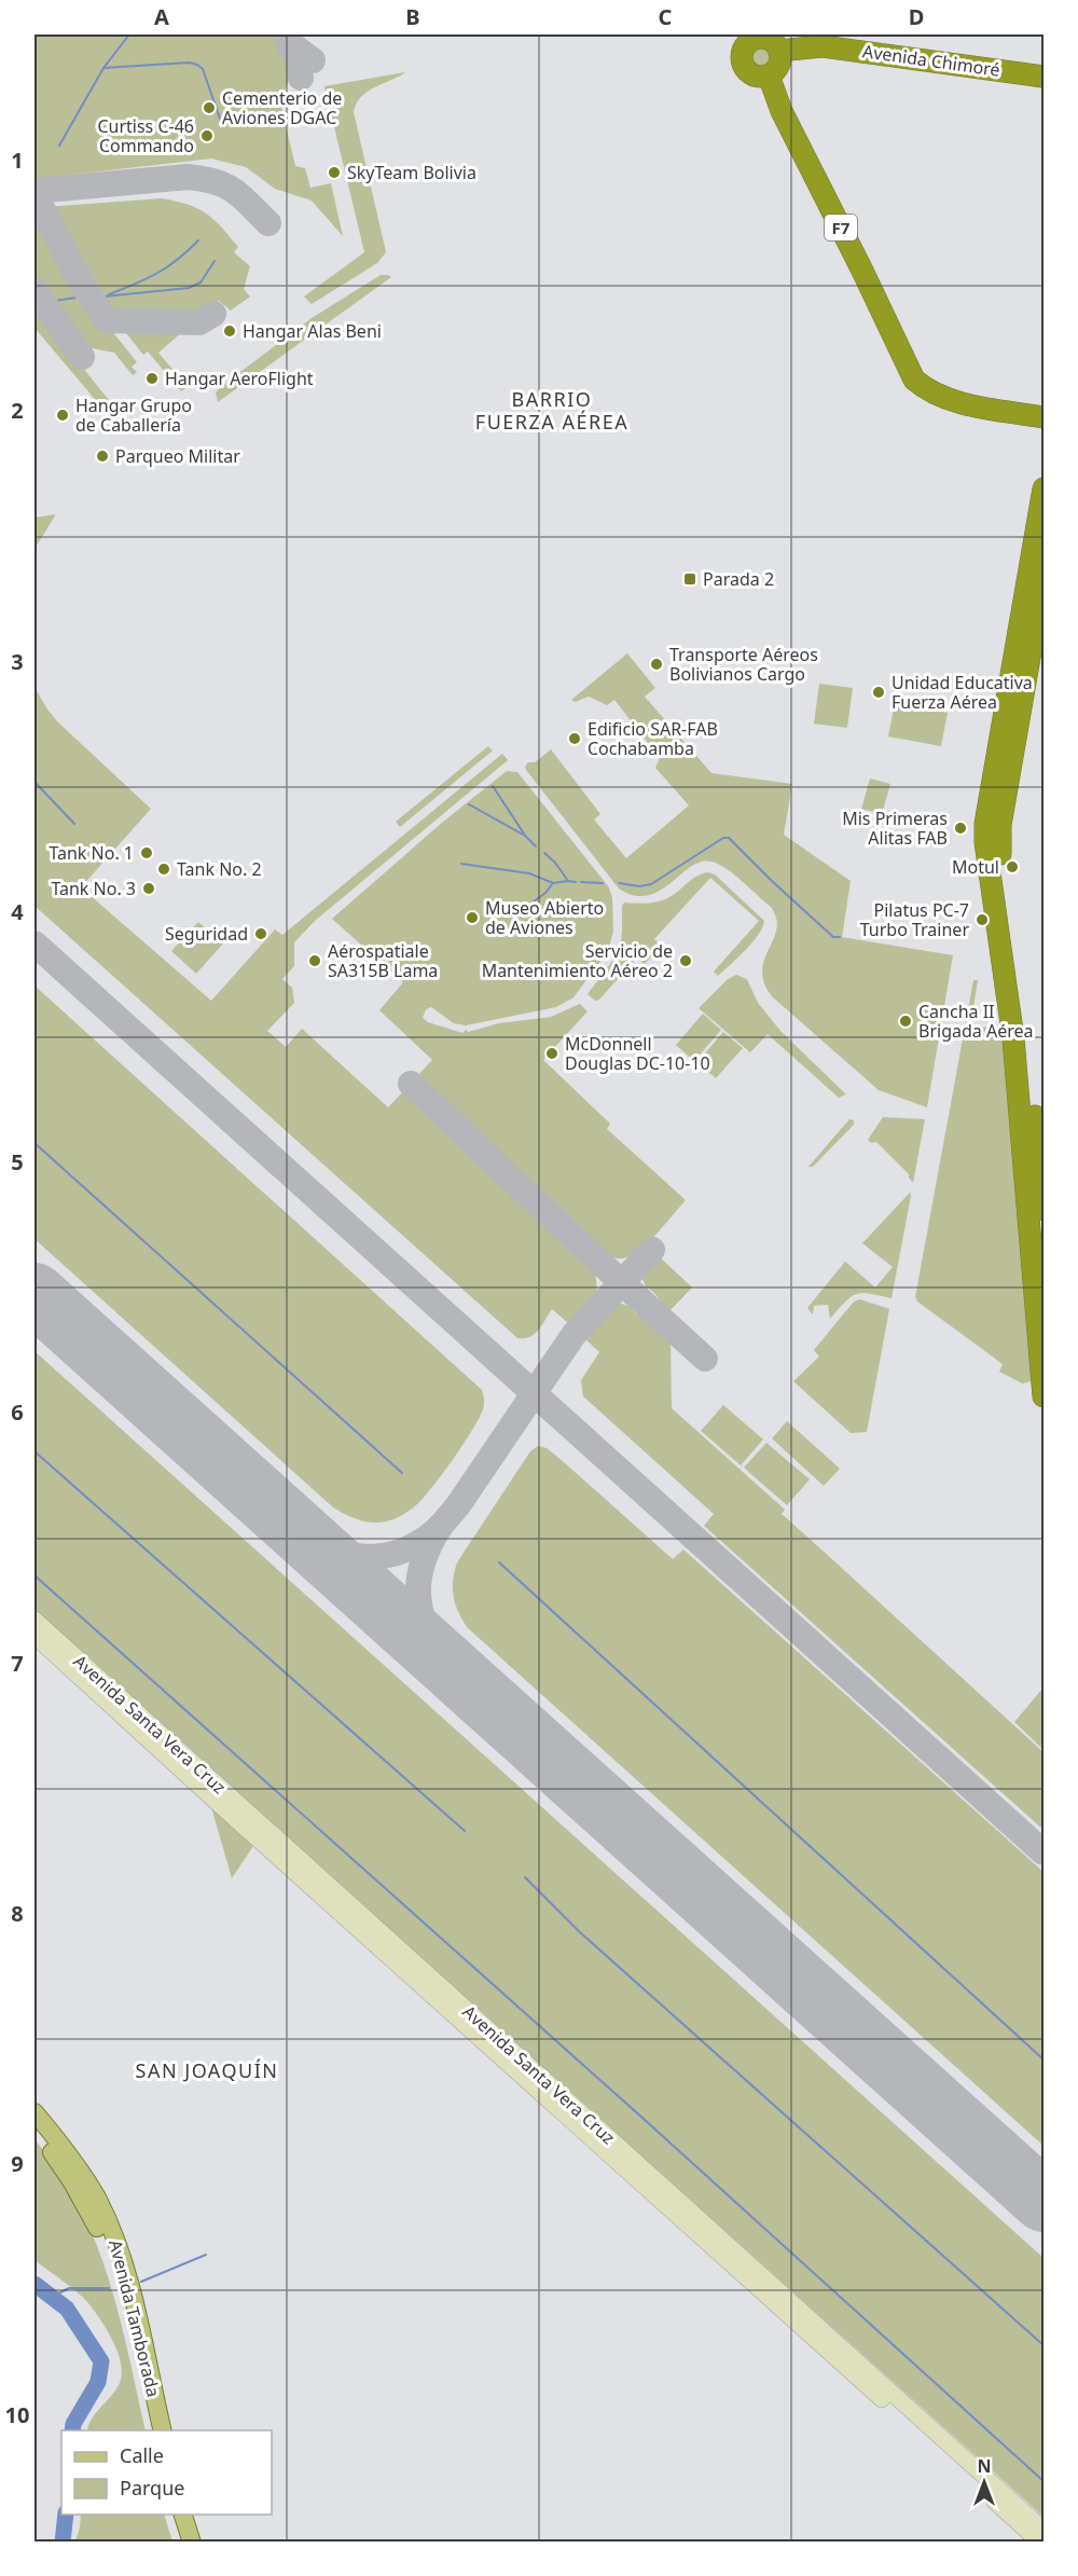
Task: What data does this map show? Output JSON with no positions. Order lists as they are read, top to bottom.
{
  "streets": {
    "highway": ["Avenida Chimoré", "F7"],
    "main road": ["Avenida Santa Vera Cruz", "Avenida Tamborada"]
  },
  "crossings": [
    ["Avenida Chimoré", "F7"]
  ],
  "districts": ["BARRIO FUERZA AÉREA", "SAN JOAQUÍN"],
  "places": {
    "other": [
      "Cementerio de Aviones DGAC",
      "Curtiss C-46 Commando",
      "SkyTeam Bolivia",
      "Hangar Alas Beni",
      "Hangar AeroFlight",
      "Hangar Grupo de Caballería",
      "Parqueo Militar",
      "Transporte Aéreos Bolivianos Cargo",
      "Unidad Educativa Fuerza Aérea",
      "Edificio SAR-FAB Cochabamba",
      "Mis Primeras Alitas FAB",
      "Tank No. 1",
      "Motul",
      "Tank No. 2",
      "Tank No. 3",
      "Museo Abierto de Aviones",
      "Pilatus PC-7 Turbo Trainer",
      "Seguridad",
      "Aérospatiale SA315B Lama",
      "Servicio de Mantenimiento Aéreo 2",
      "Cancha II Brigada Aérea",
      "McDonnell Douglas DC-10-10"
    ],
    "transit": ["Parada 2"]
  },
  "legend": ["Calle", "Parque"],
  "north": "top",
  "grid": {
    "columns": [
      "A",
      "B",
      "C",
      "D"
    ],
    "rows": [
      "1",
      "2",
      "3",
      "4",
      "5",
      "6",
      "7",
      "8",
      "9",
      "10"
    ]
  }
}
